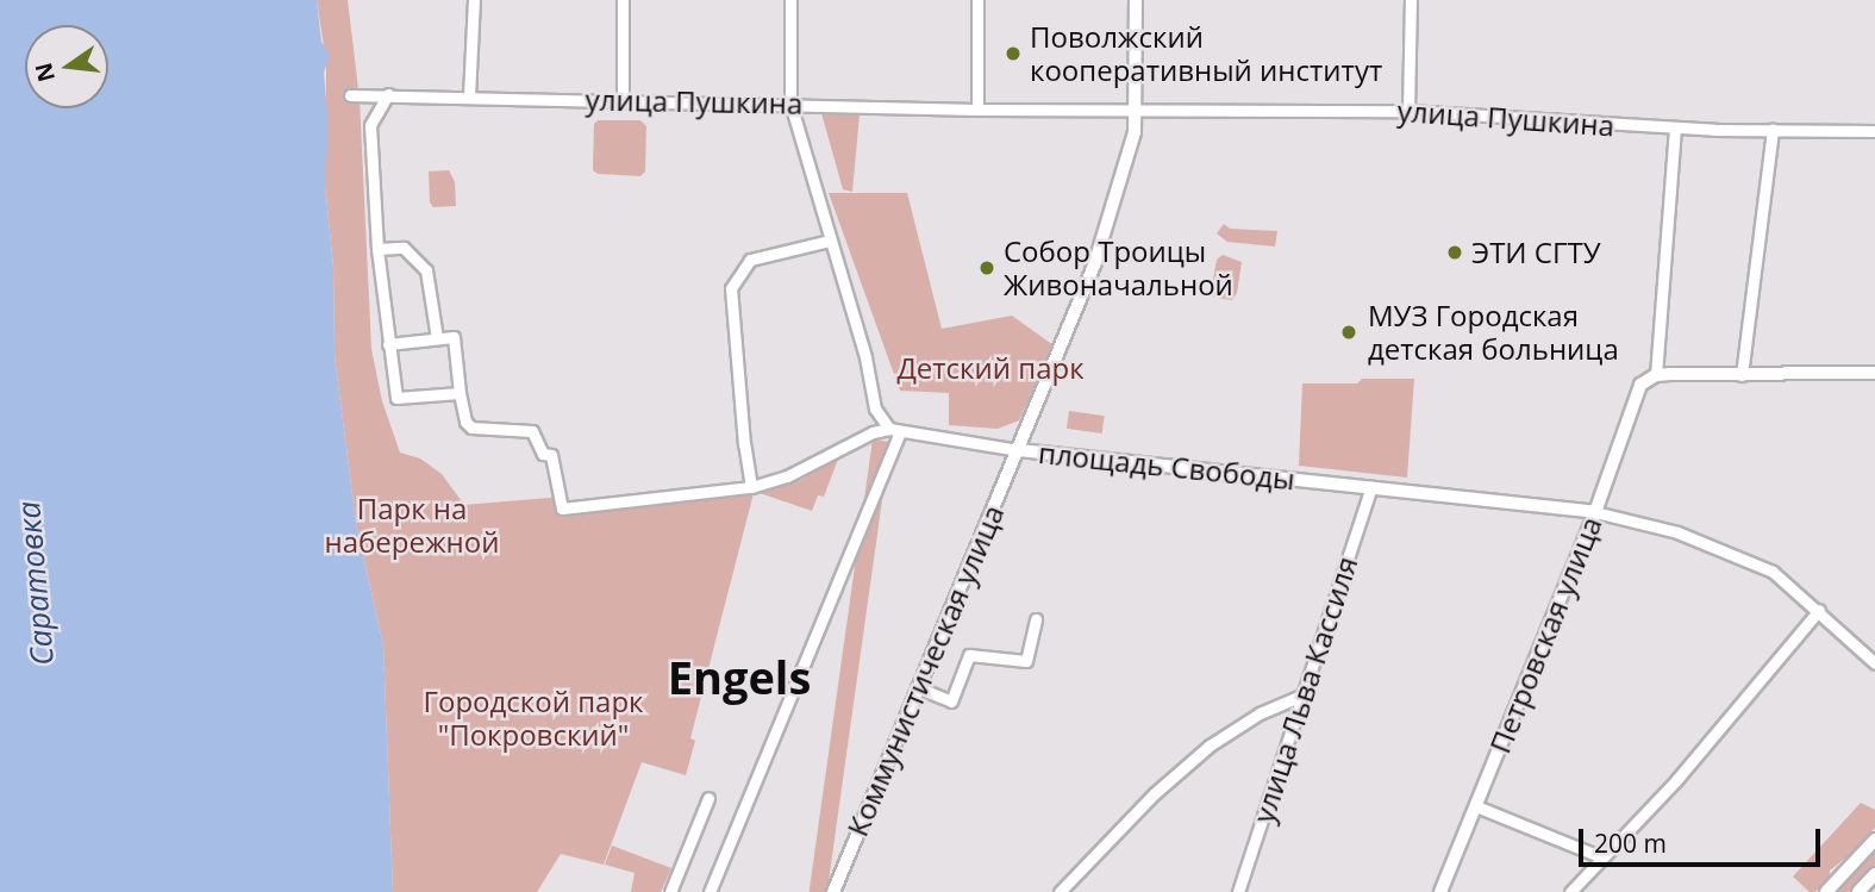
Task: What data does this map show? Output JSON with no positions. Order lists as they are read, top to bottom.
{
  "streets": {
    "main road": ["площадь Свободы", "Петровская улица", "Коммунистическая улица"],
    "street": ["улица Пушкина", "улица Льва Кассиля"]
  },
  "crossings": [
    ["улица Пушкина", "Коммунистическая улица"],
    ["площадь Свободы", "Петровская улица"],
    ["площадь Свободы", "Коммунистическая улица"],
    ["площадь Свободы", "улица Льва Кассиля"]
  ],
  "districts": ["Engels"],
  "water": ["Саратовка"],
  "parks": ["Детский парк", "Парк на набережной", "Городской парк \"Покровский\""],
  "places": [
    "Поволжский кооперативный институт",
    "ЭТИ СГТУ",
    "Собор Троицы Живоначальной",
    "МУЗ Городская детская больница"
  ],
  "scale_bar": "200 m",
  "north": "left"
}
